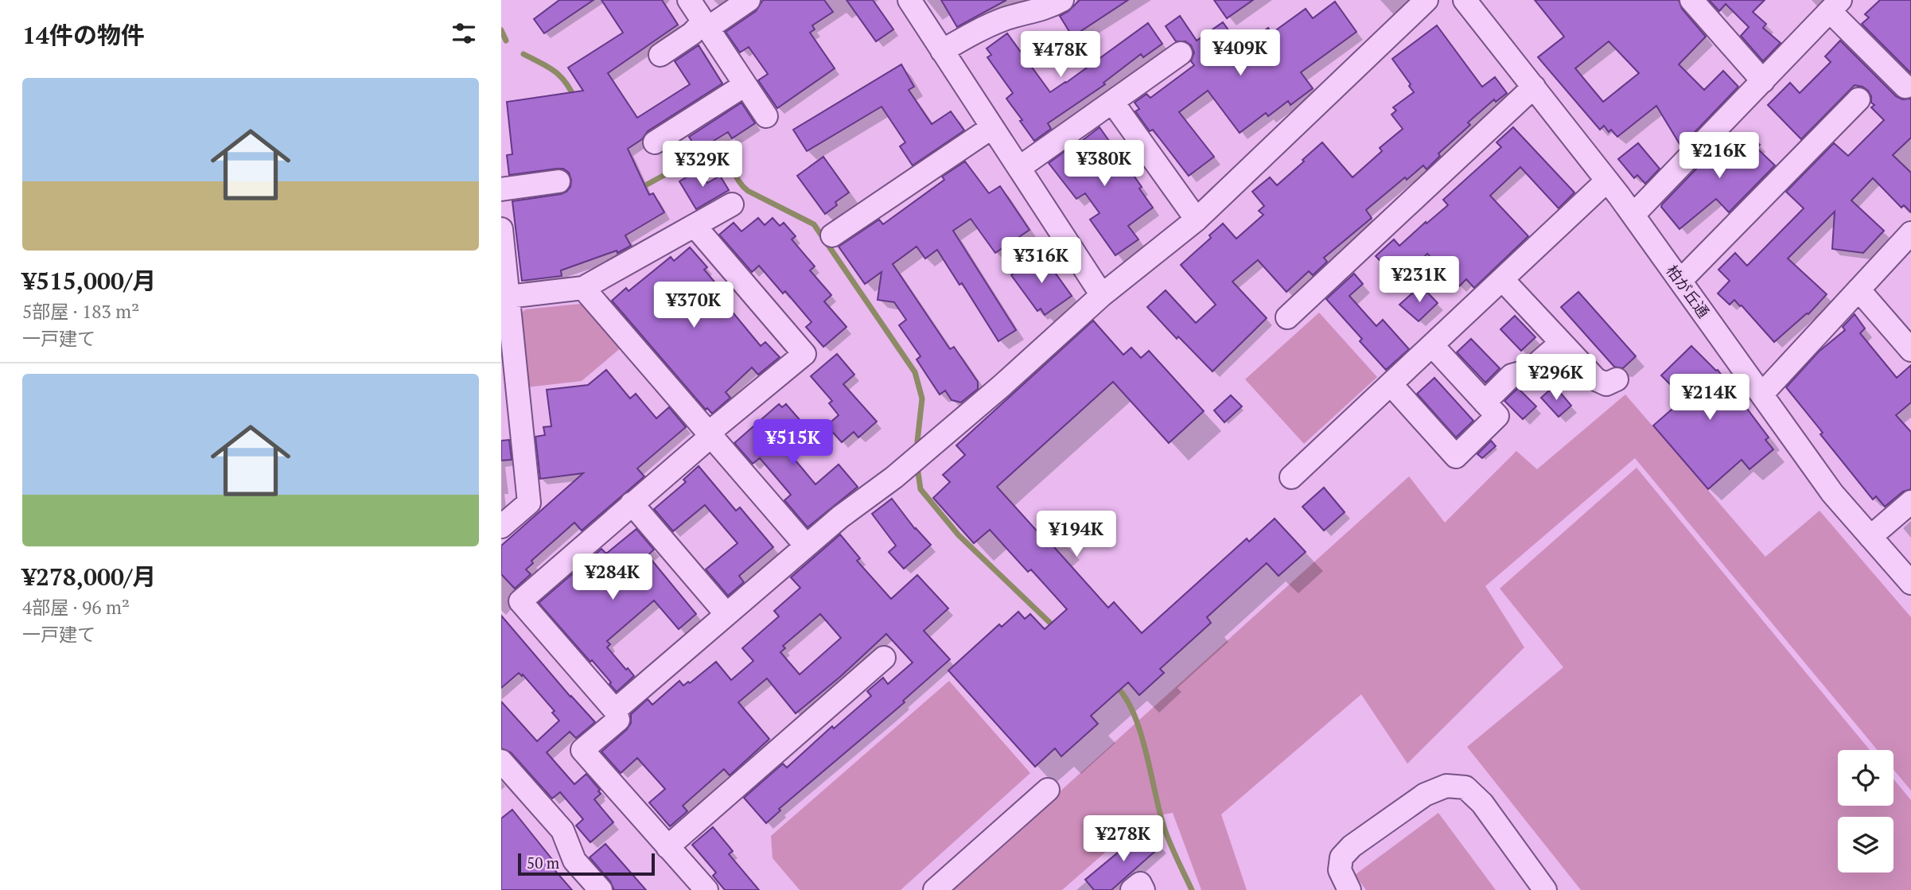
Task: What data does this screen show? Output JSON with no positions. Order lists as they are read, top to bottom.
{
  "streets": {
    "street": ["柏が丘通"]
  },
  "scale_bar": "50 m",
  "page": {
    "heading": "14件の物件",
    "price": [
      "¥409K",
      "¥478K",
      "¥216K",
      "¥380K",
      "¥329K",
      "¥316K",
      "¥231K",
      "¥370K",
      "¥296K",
      "¥214K",
      "¥515K",
      "¥194K",
      "¥284K",
      "¥278K"
    ],
    "list": [
      {
        "name": "¥515,000/月",
        "note": "5部屋 · 183 m² · 一戸建て"
      },
      {
        "name": "¥278,000/月",
        "note": "4部屋 · 96 m² · 一戸建て"
      }
    ],
    "scale": "50 m"
  }
}
